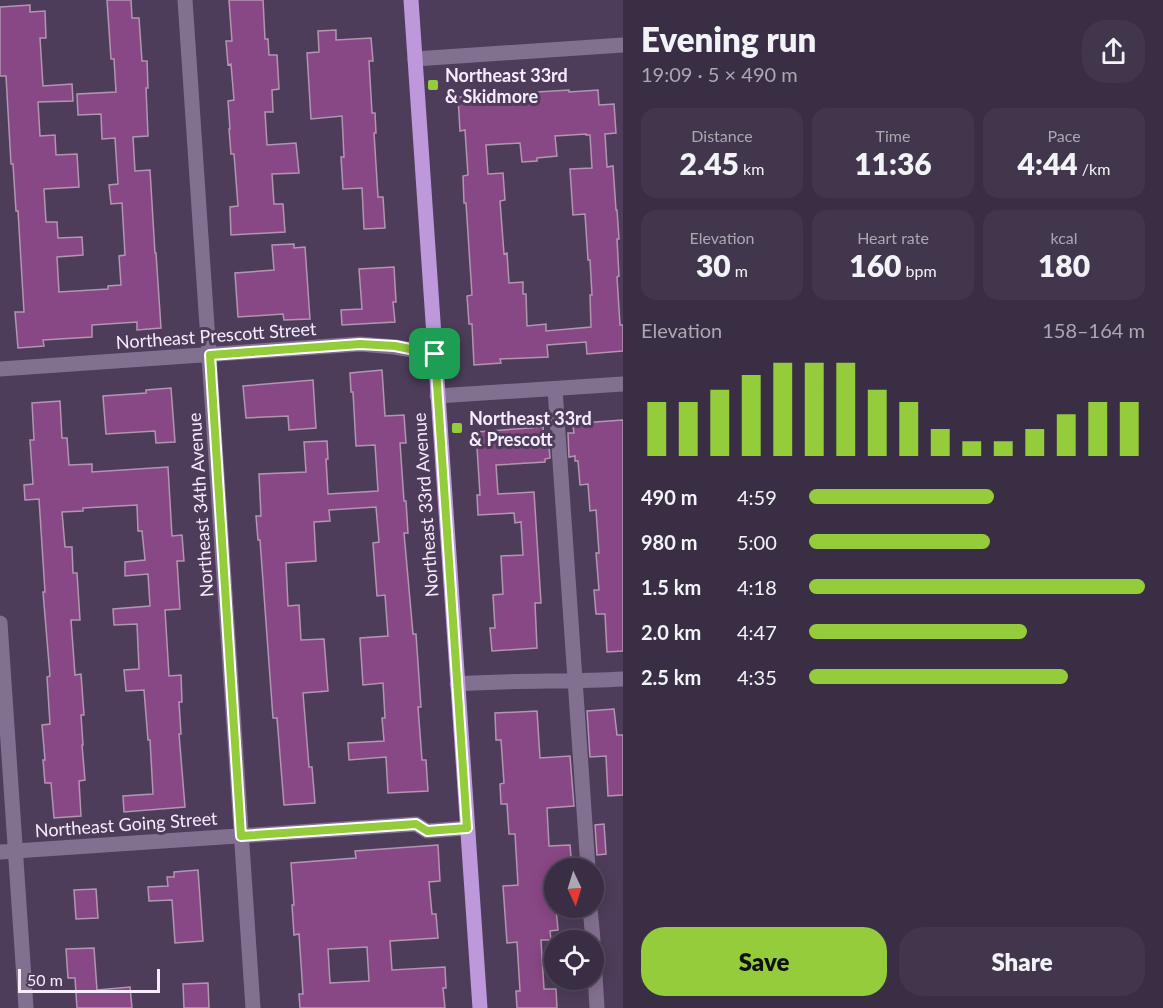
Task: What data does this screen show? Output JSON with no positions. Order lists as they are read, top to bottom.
{
  "streets": {
    "main road": ["Northeast 33rd Avenue"],
    "street": ["Northeast Prescott Street", "Northeast 34th Avenue", "Northeast Going Street"]
  },
  "crossings": [
    ["Northeast Prescott Street", "Northeast 34th Avenue"],
    ["Northeast Prescott Street", "Northeast 33rd Avenue"],
    ["Northeast 34th Avenue", "Northeast Going Street"],
    ["Northeast 33rd Avenue", "Northeast Going Street"]
  ],
  "places": {
    "transit": ["Northeast 33rd & Skidmore", "Northeast 33rd & Prescott"]
  },
  "scale_bar": "50 m",
  "north": "bottom",
  "page": {
    "heading": ["Evening run", "19:09 · 5 × 490 m"],
    "stats": [
      ["Distance", "2.45 km"],
      ["Time", "11:36"],
      ["Pace", "4:44 /km"],
      ["Elevation", "30 m"],
      ["Heart rate", "160 bpm"],
      ["kcal", "180"]
    ],
    "chart": ["Elevation", "158–164 m"],
    "list": [
      {
        "name": "490 m",
        "note": "4:59"
      },
      {
        "name": "980 m",
        "note": "5:00"
      },
      {
        "name": "1.5 km",
        "note": "4:18"
      },
      {
        "name": "2.0 km",
        "note": "4:47"
      },
      {
        "name": "2.5 km",
        "note": "4:35"
      }
    ],
    "buttons": ["Save", "Share"],
    "scale": "50 m"
  }
}
